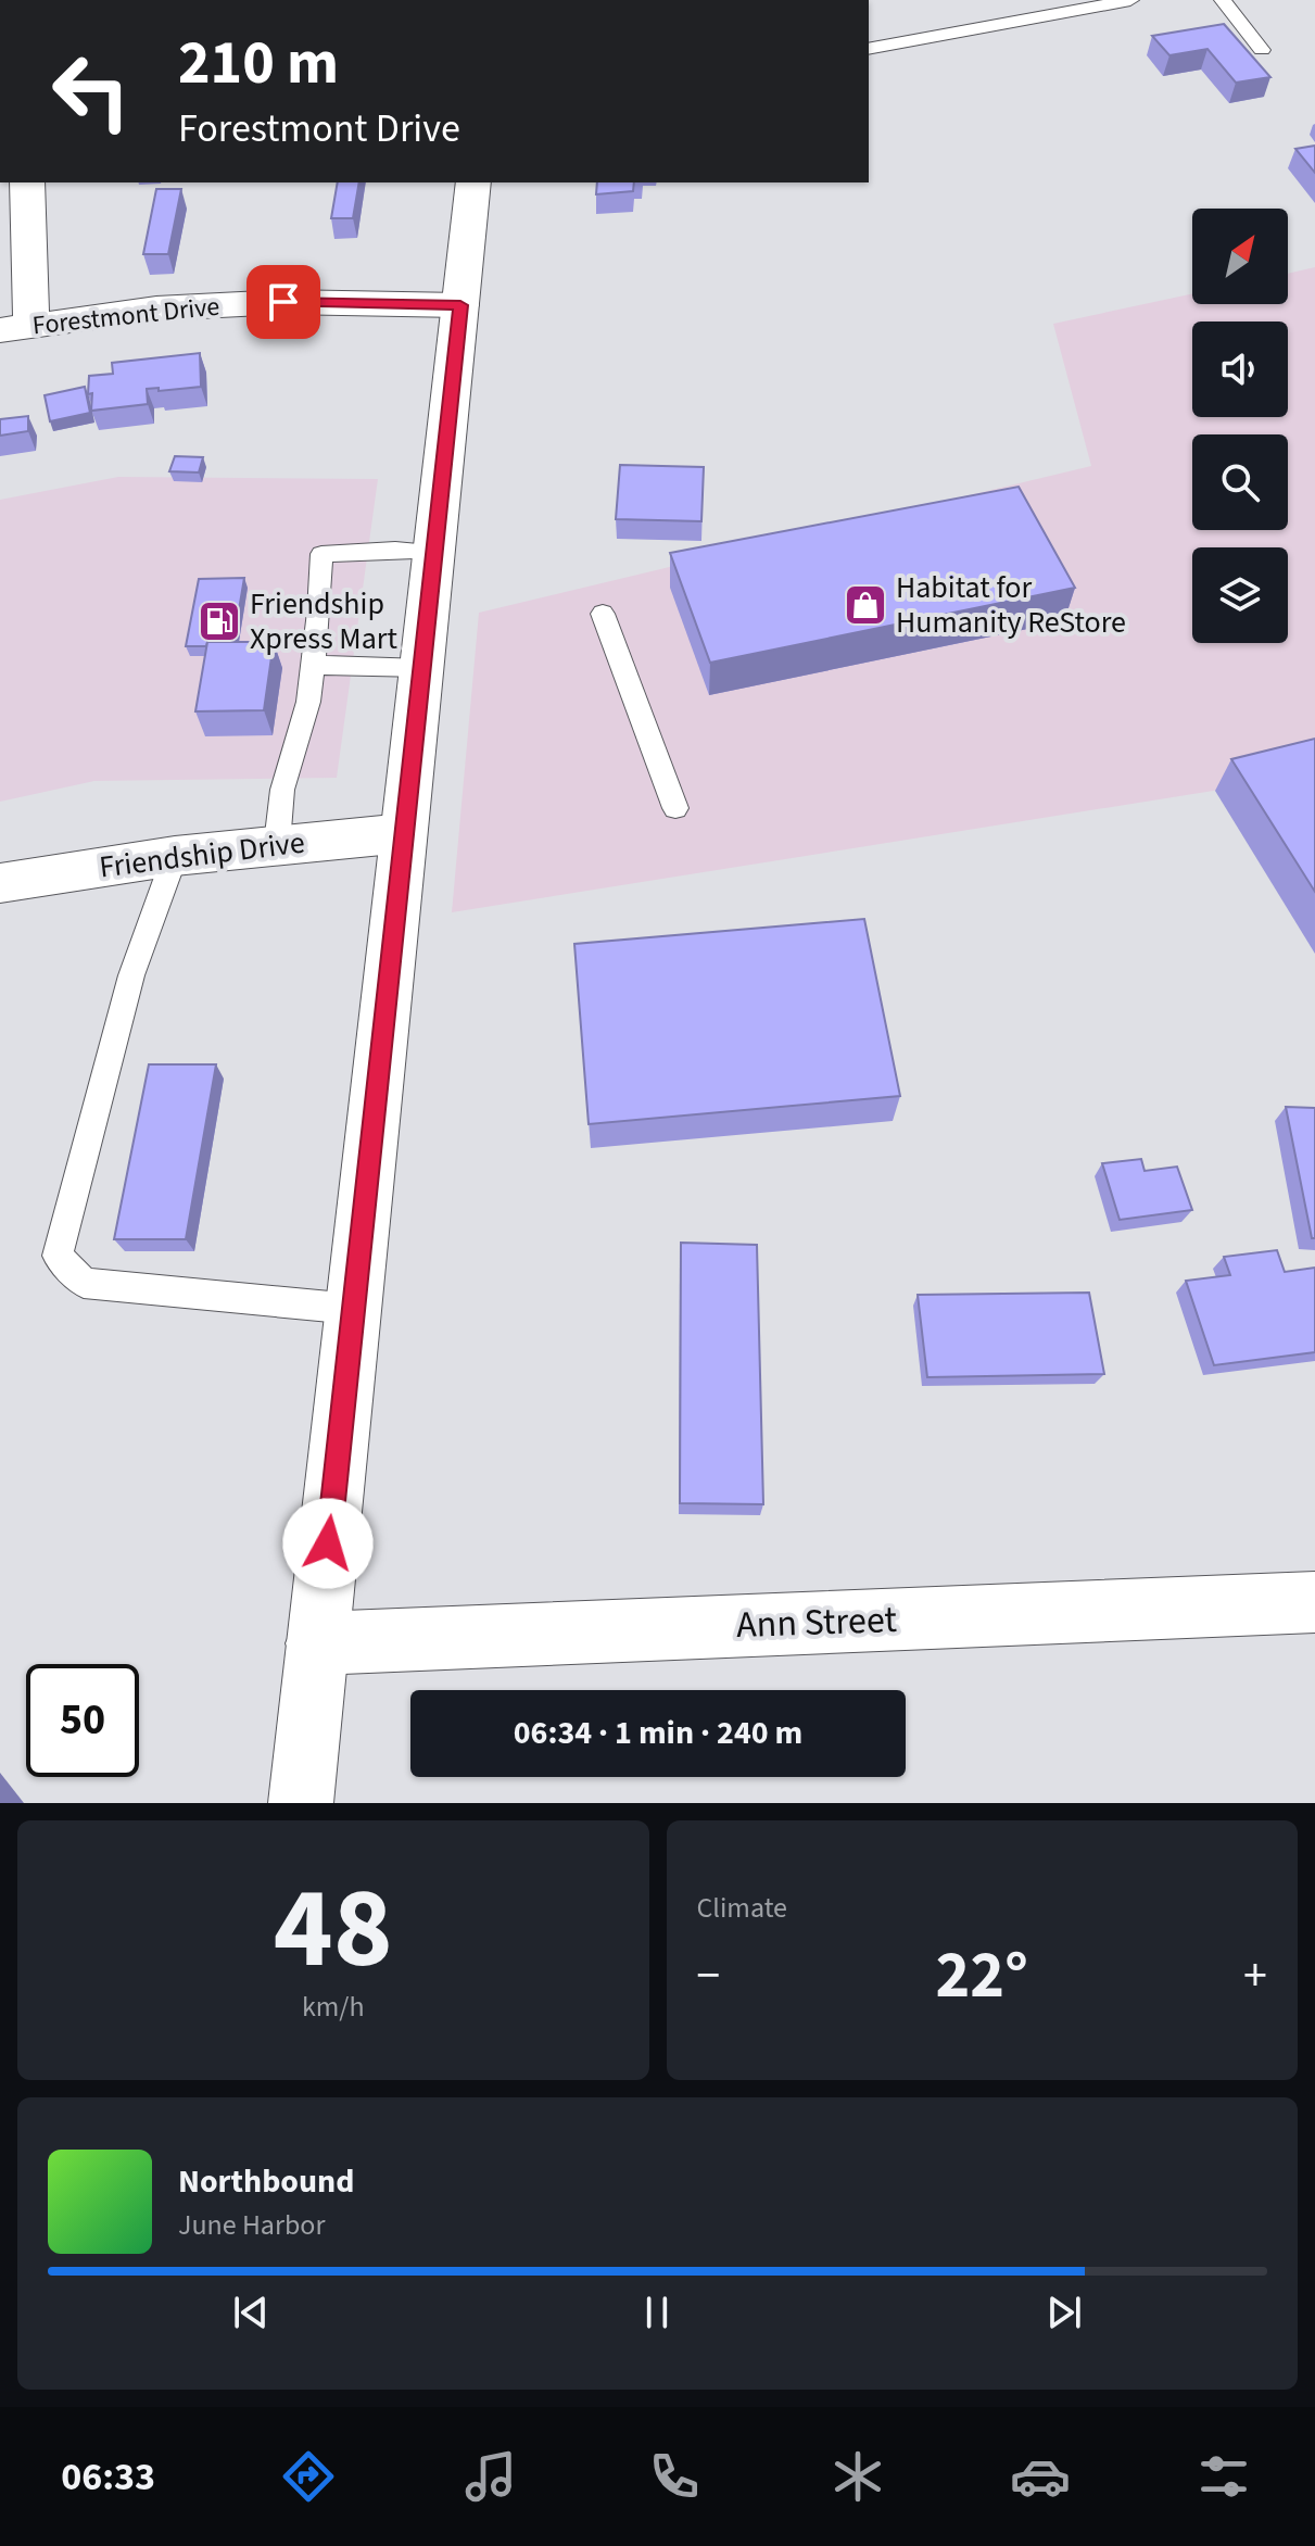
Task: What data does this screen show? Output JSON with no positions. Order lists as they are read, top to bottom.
{
  "streets": {
    "street": ["Forestmont Drive", "Friendship Drive", "Ann Street"]
  },
  "places": {
    "shop": ["Habitat for Humanity ReStore"],
    "fuel station": ["Friendship Xpress Mart"]
  },
  "north": "top right",
  "page": {
    "turn": ["210 m", "Forestmont Drive"],
    "limit": "50",
    "trip": "06:34 · 1 min · 240 m",
    "tile": [
      ["48", "km/h"],
      "Climate"
    ],
    "heat": ["−", "22°", "+"],
    "song": ["Northbound", "June Harbor"],
    "tabs": "06:33"
  }
}
